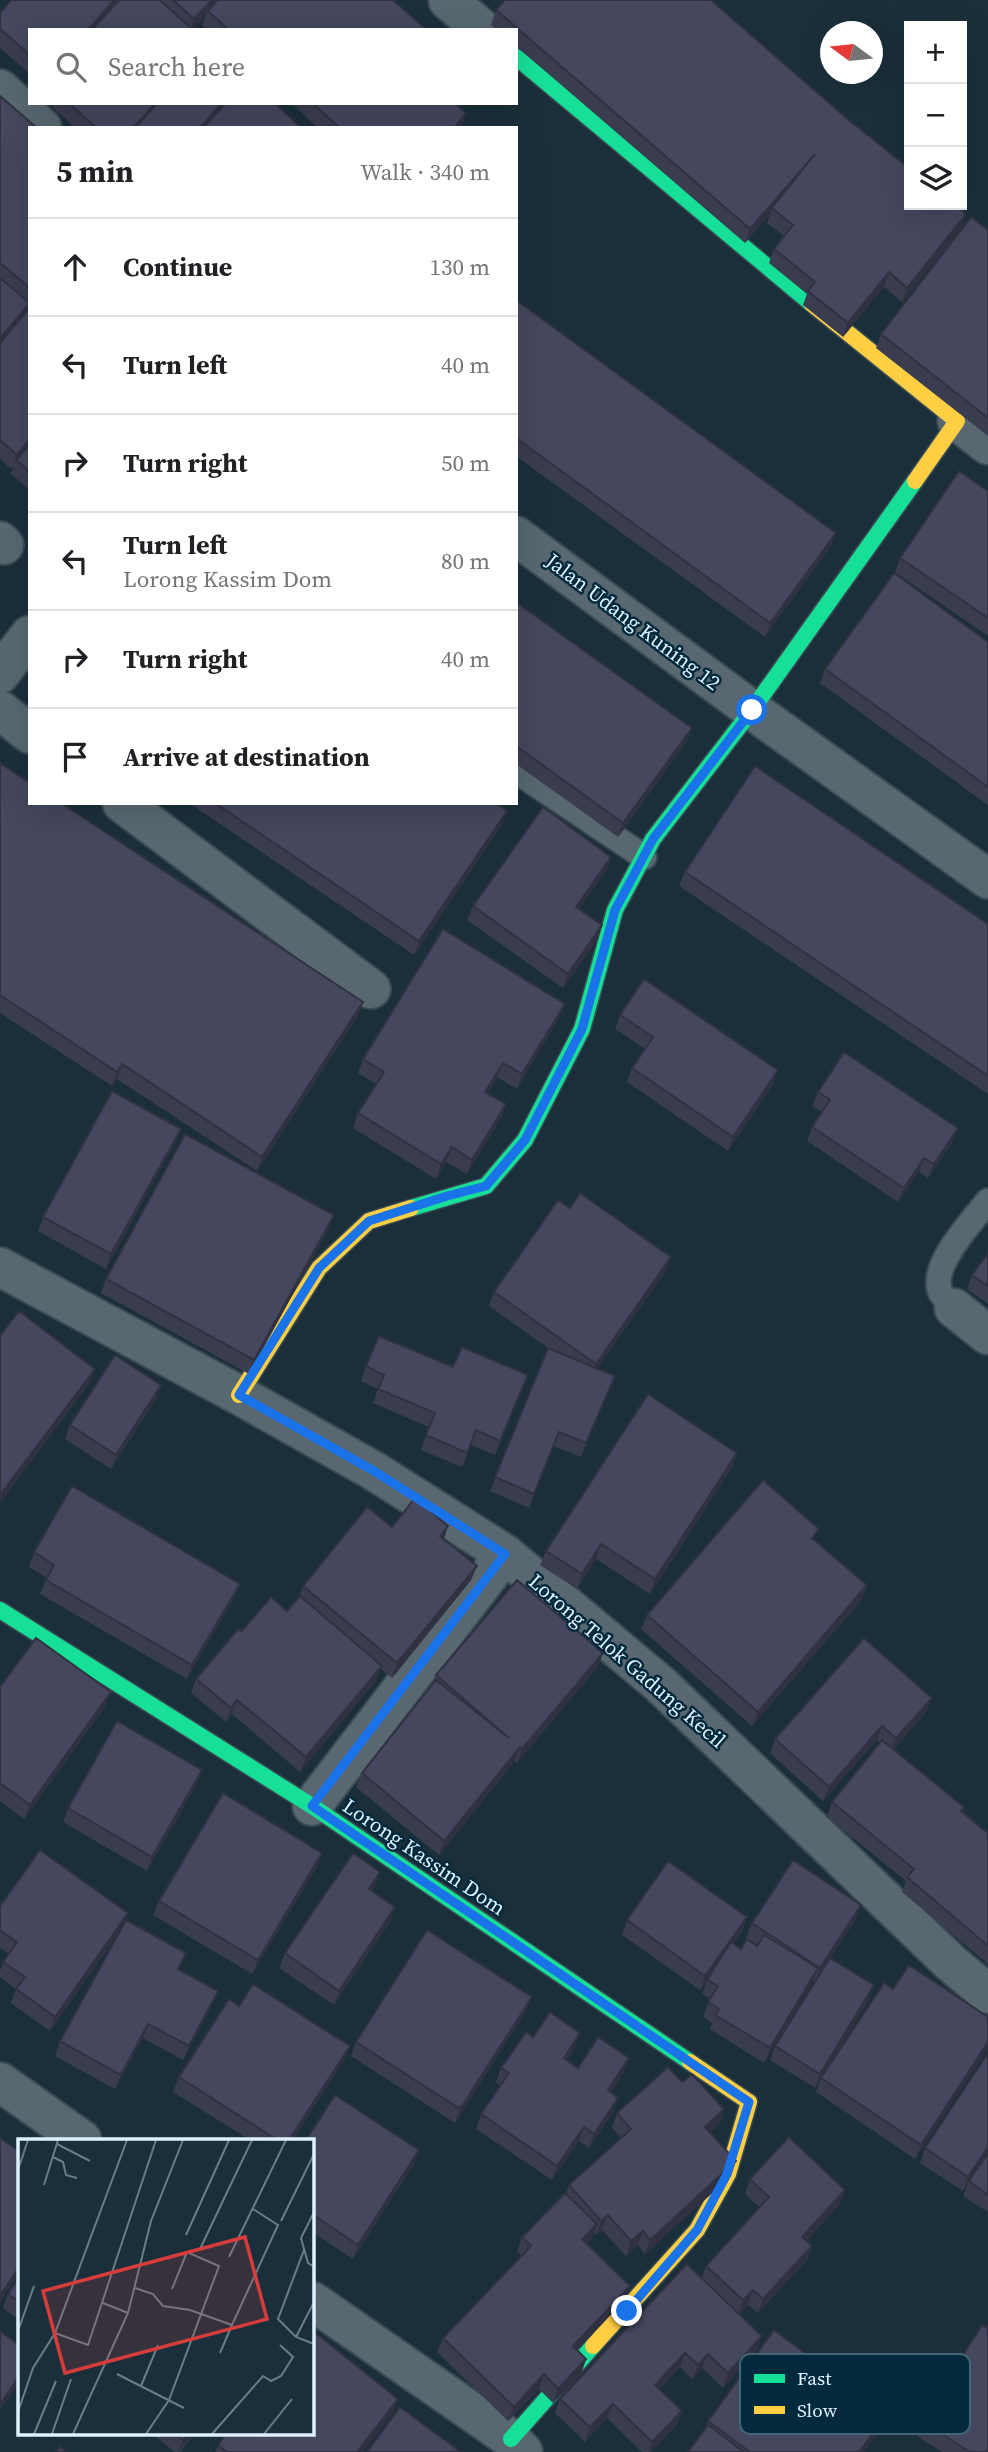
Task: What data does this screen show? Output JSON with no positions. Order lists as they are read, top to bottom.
{
  "streets": {
    "street": ["Jalan Udang Kuning 12", "Lorong Telok Gadung Kecil", "Lorong Kassim Dom"]
  },
  "legend": ["Fast", "Slow"],
  "north": "left",
  "page": {
    "map_buttons": ["+", "−"],
    "search": "Search here",
    "heading": ["5 min", "Walk · 340 m"],
    "list": [
      ["Continue", "130 m"],
      ["Turn left", "40 m"],
      ["Turn right", "50 m"],
      ["Turn left", "Lorong Kassim Dom", "80 m"],
      ["Turn right", "40 m"],
      "Arrive at destination"
    ]
  }
}
